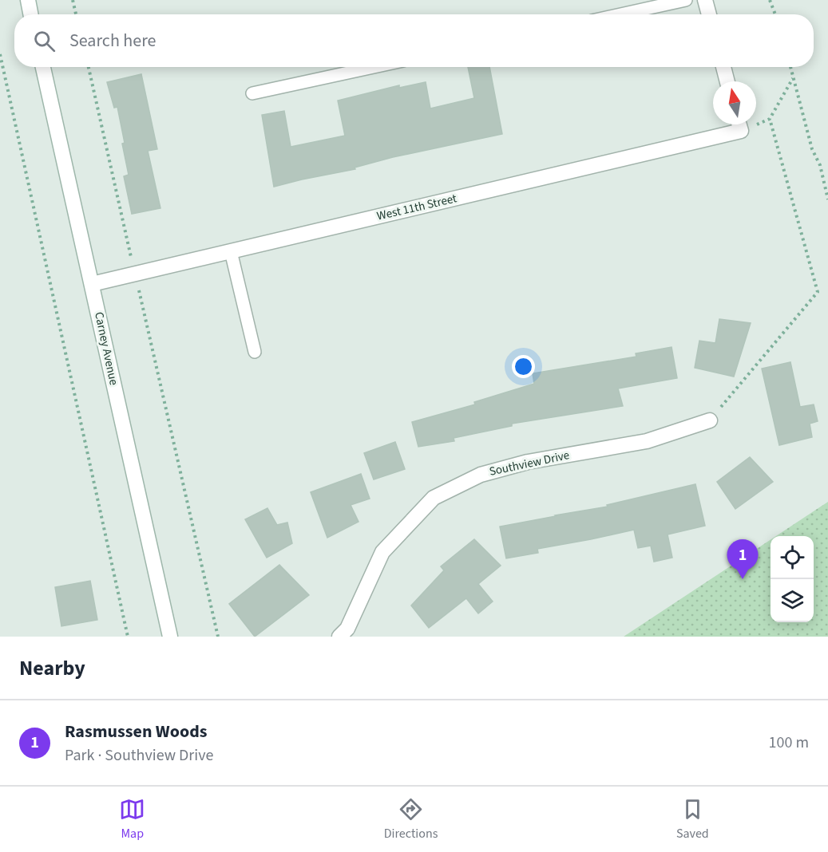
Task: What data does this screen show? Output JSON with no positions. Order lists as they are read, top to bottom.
{
  "streets": {
    "street": ["West 11th Street", "Carney Avenue", "Southview Drive"]
  },
  "crossings": [
    ["West 11th Street", "Carney Avenue"]
  ],
  "north": "top",
  "page": {
    "search": "Search here",
    "pins": "1",
    "heading": "Nearby",
    "list": [
      {
        "mark": "1",
        "name": "Rasmussen Woods",
        "note": "Park · Southview Drive",
        "value": "100 m"
      }
    ],
    "nav": ["Map", "Directions", "Saved"]
  }
}
